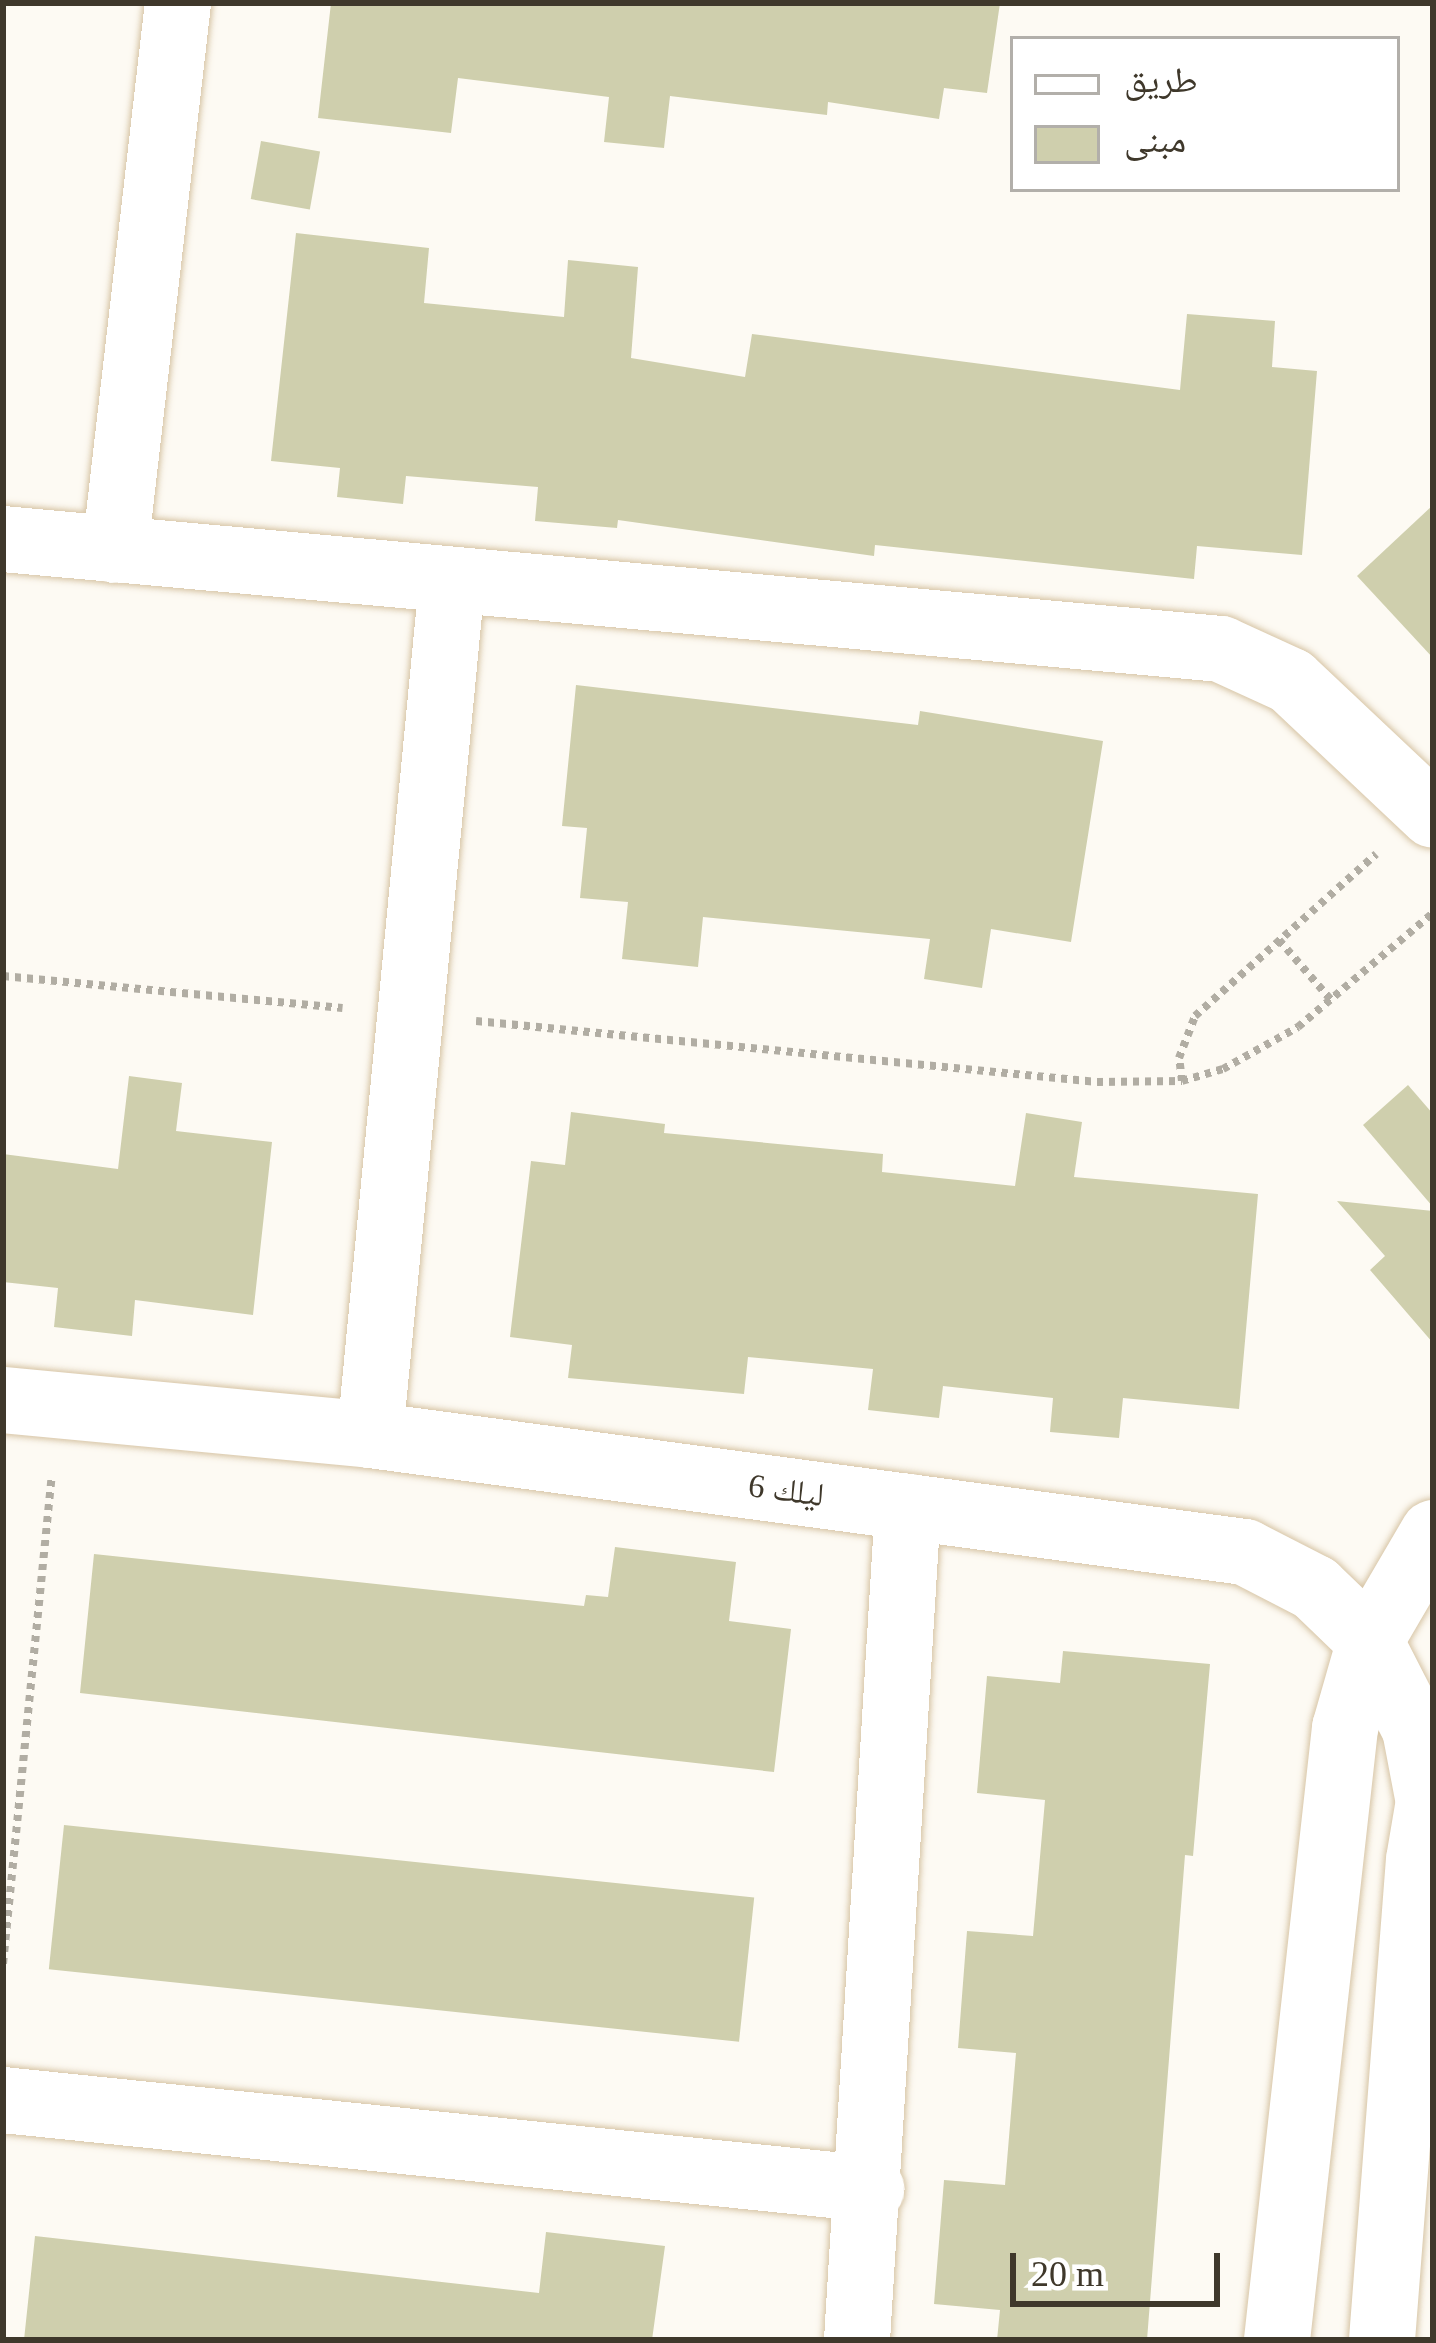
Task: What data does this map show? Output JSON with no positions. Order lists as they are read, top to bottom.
{
  "streets": {
    "street": ["ليلك 6"]
  },
  "legend": ["طريق", "مبنى"],
  "scale_bar": "20 m"
}
